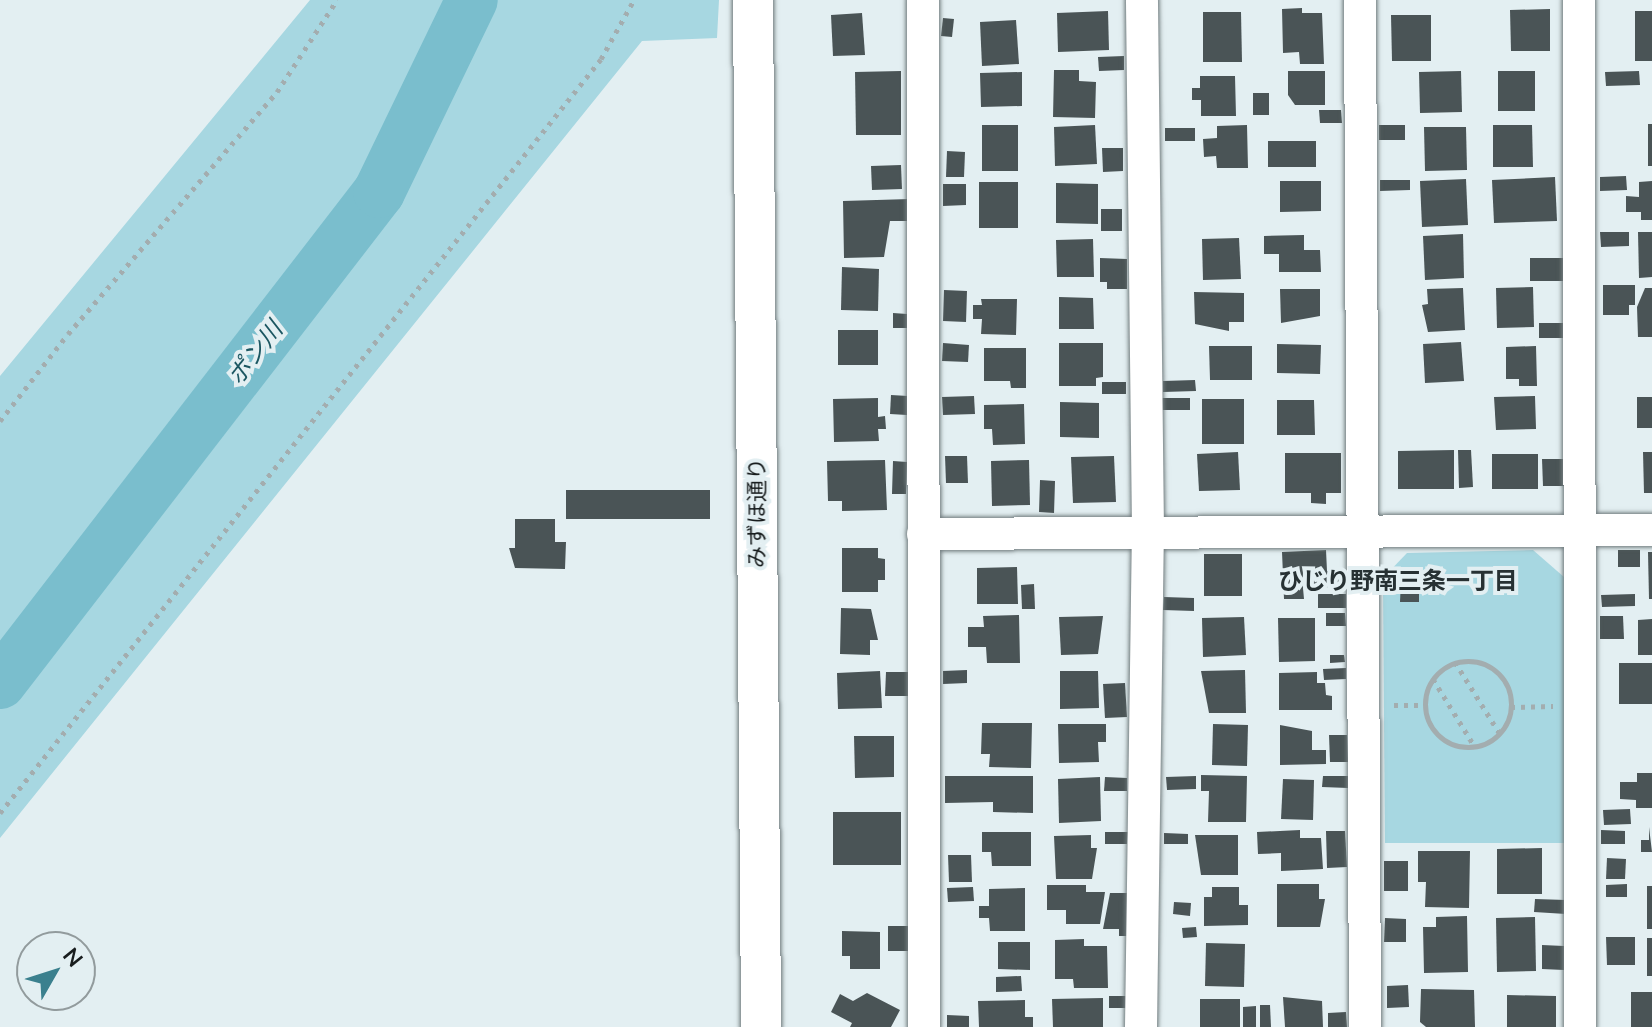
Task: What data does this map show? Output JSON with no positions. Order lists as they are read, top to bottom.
{
  "streets": {
    "street": ["みずほ通り"]
  },
  "districts": ["ひじり野南三条一丁目"],
  "water": ["ポン川"],
  "north": "top right"
}
